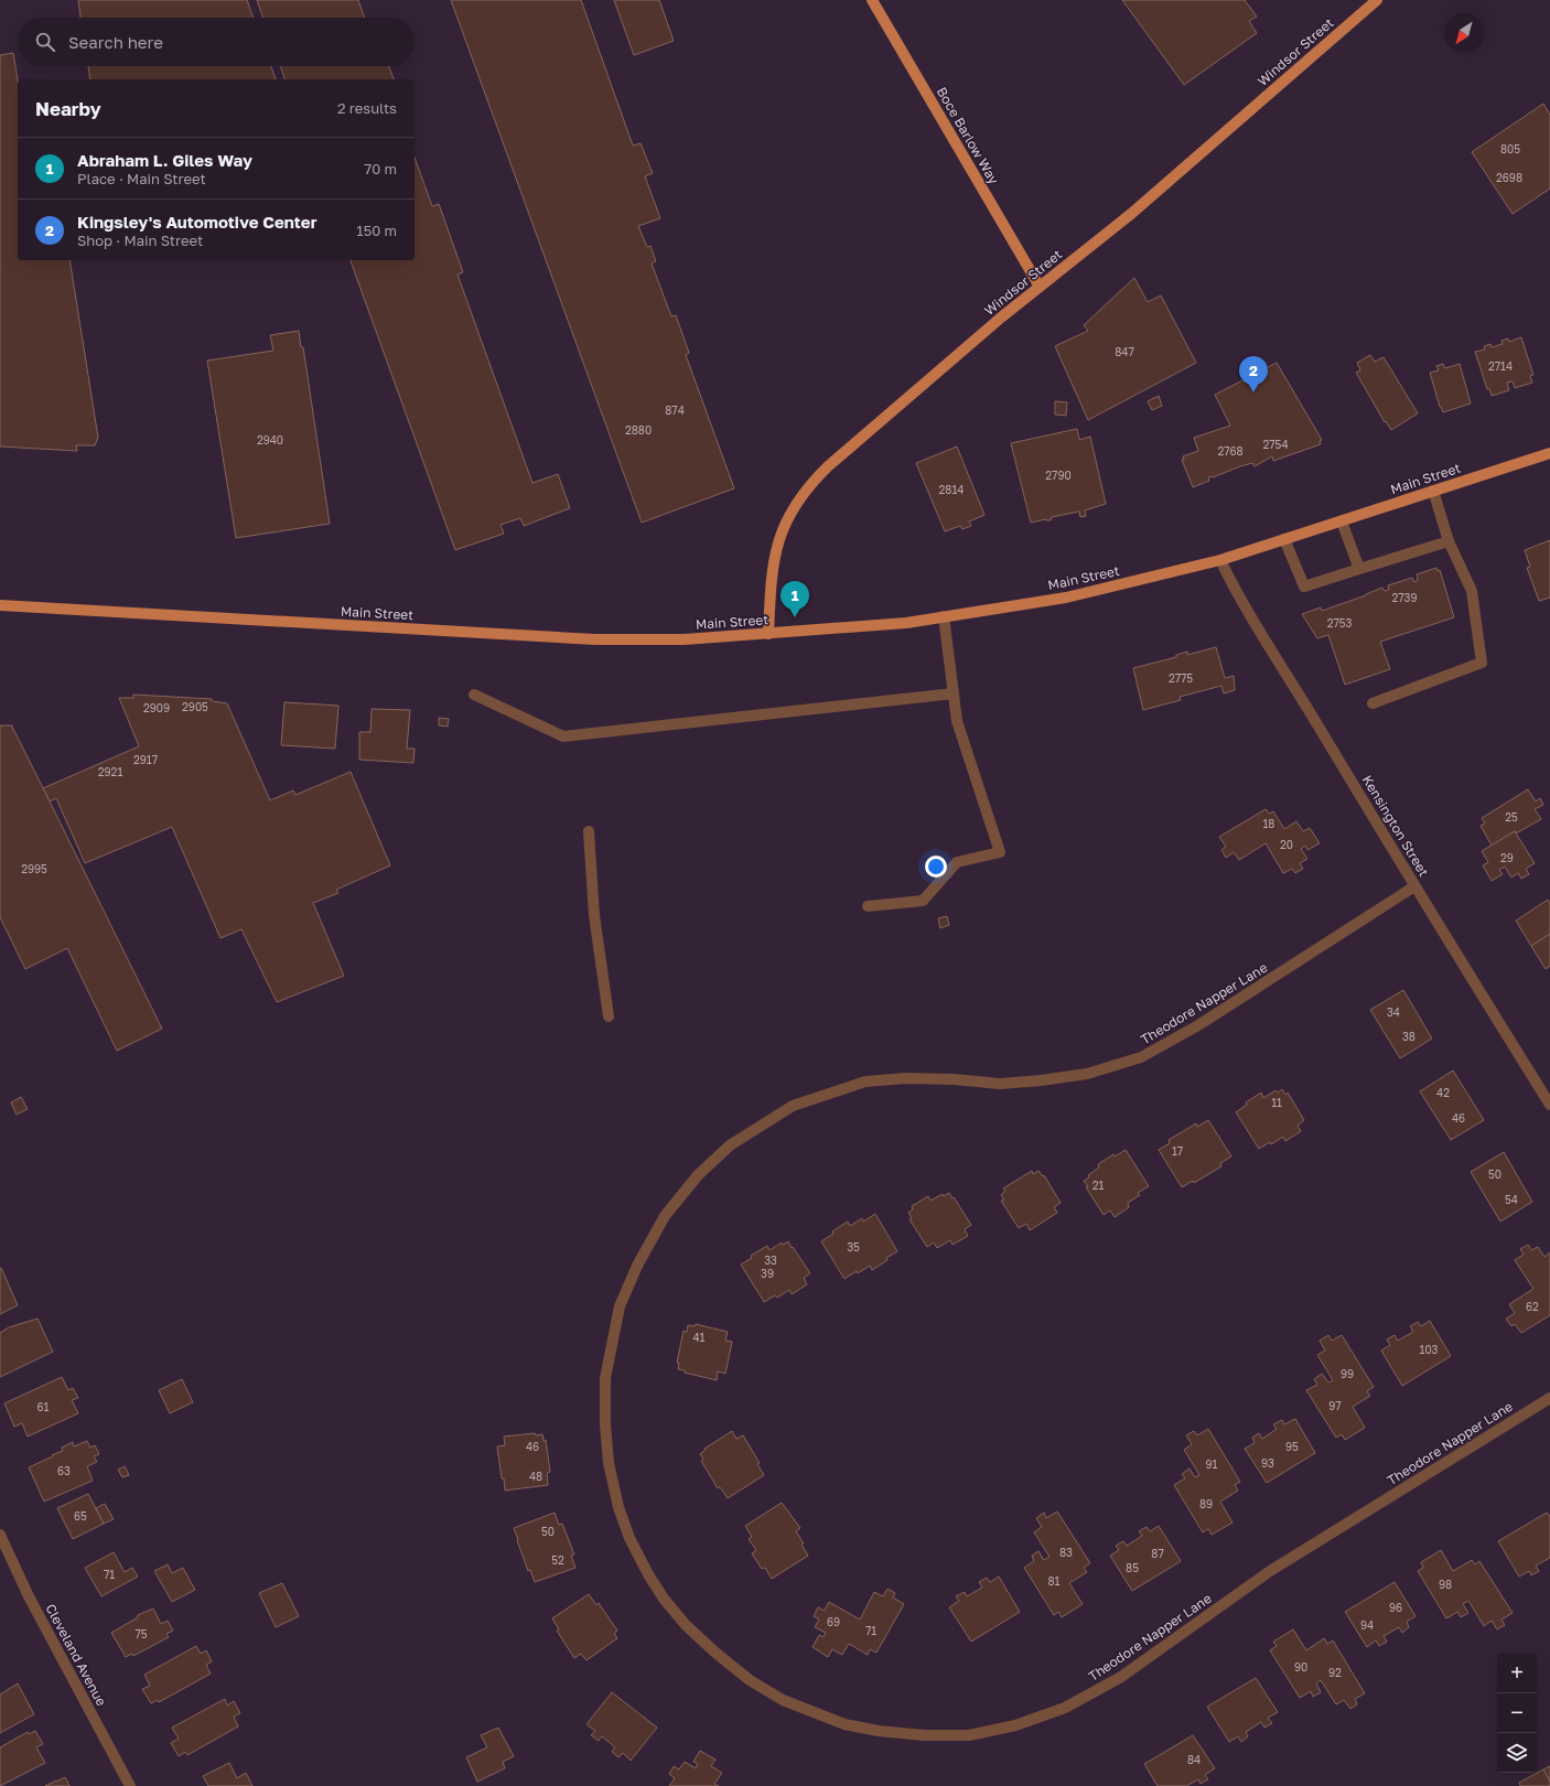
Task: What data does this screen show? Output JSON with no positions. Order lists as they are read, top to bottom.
{
  "streets": {
    "main road": ["Windsor Street", "Boce Barlow Way", "Main Street"],
    "street": ["Kensington Street", "Theodore Napper Lane", "Cleveland Avenue"]
  },
  "crossings": [
    ["Windsor Street", "Boce Barlow Way"],
    ["Windsor Street", "Main Street"],
    ["Main Street", "Kensington Street"],
    ["Kensington Street", "Theodore Napper Lane"]
  ],
  "house_numbers": [
    "805",
    "2698",
    "847",
    "2714",
    "874",
    "2880",
    "2940",
    "2754",
    "2768",
    "2790",
    "2814",
    "2739",
    "2753",
    "2775",
    "2905",
    "2909",
    "2917",
    "2921",
    "25",
    "18",
    "20",
    "29",
    "2995",
    "34",
    "38",
    "42",
    "11",
    "46",
    "17",
    "50",
    "21",
    "54",
    "35",
    "33",
    "39",
    "62",
    "41",
    "103",
    "99",
    "97",
    "61",
    "46",
    "95",
    "93",
    "91",
    "63",
    "48",
    "89",
    "65",
    "50",
    "83",
    "87",
    "52",
    "85",
    "71",
    "81",
    "98",
    "96",
    "69",
    "94",
    "71",
    "75",
    "90",
    "92",
    "84"
  ],
  "north": "bottom left",
  "page": {
    "search": "Search here",
    "heading": ["Nearby", "2 results"],
    "list": [
      {
        "mark": "1",
        "name": "Abraham L. Giles Way",
        "note": "Place · Main Street",
        "value": "70 m"
      },
      {
        "mark": "2",
        "name": "Kingsley's Automotive Center",
        "note": "Shop · Main Street",
        "value": "150 m"
      }
    ],
    "pins": ["2", "1"],
    "map_buttons": ["+", "−"]
  }
}
